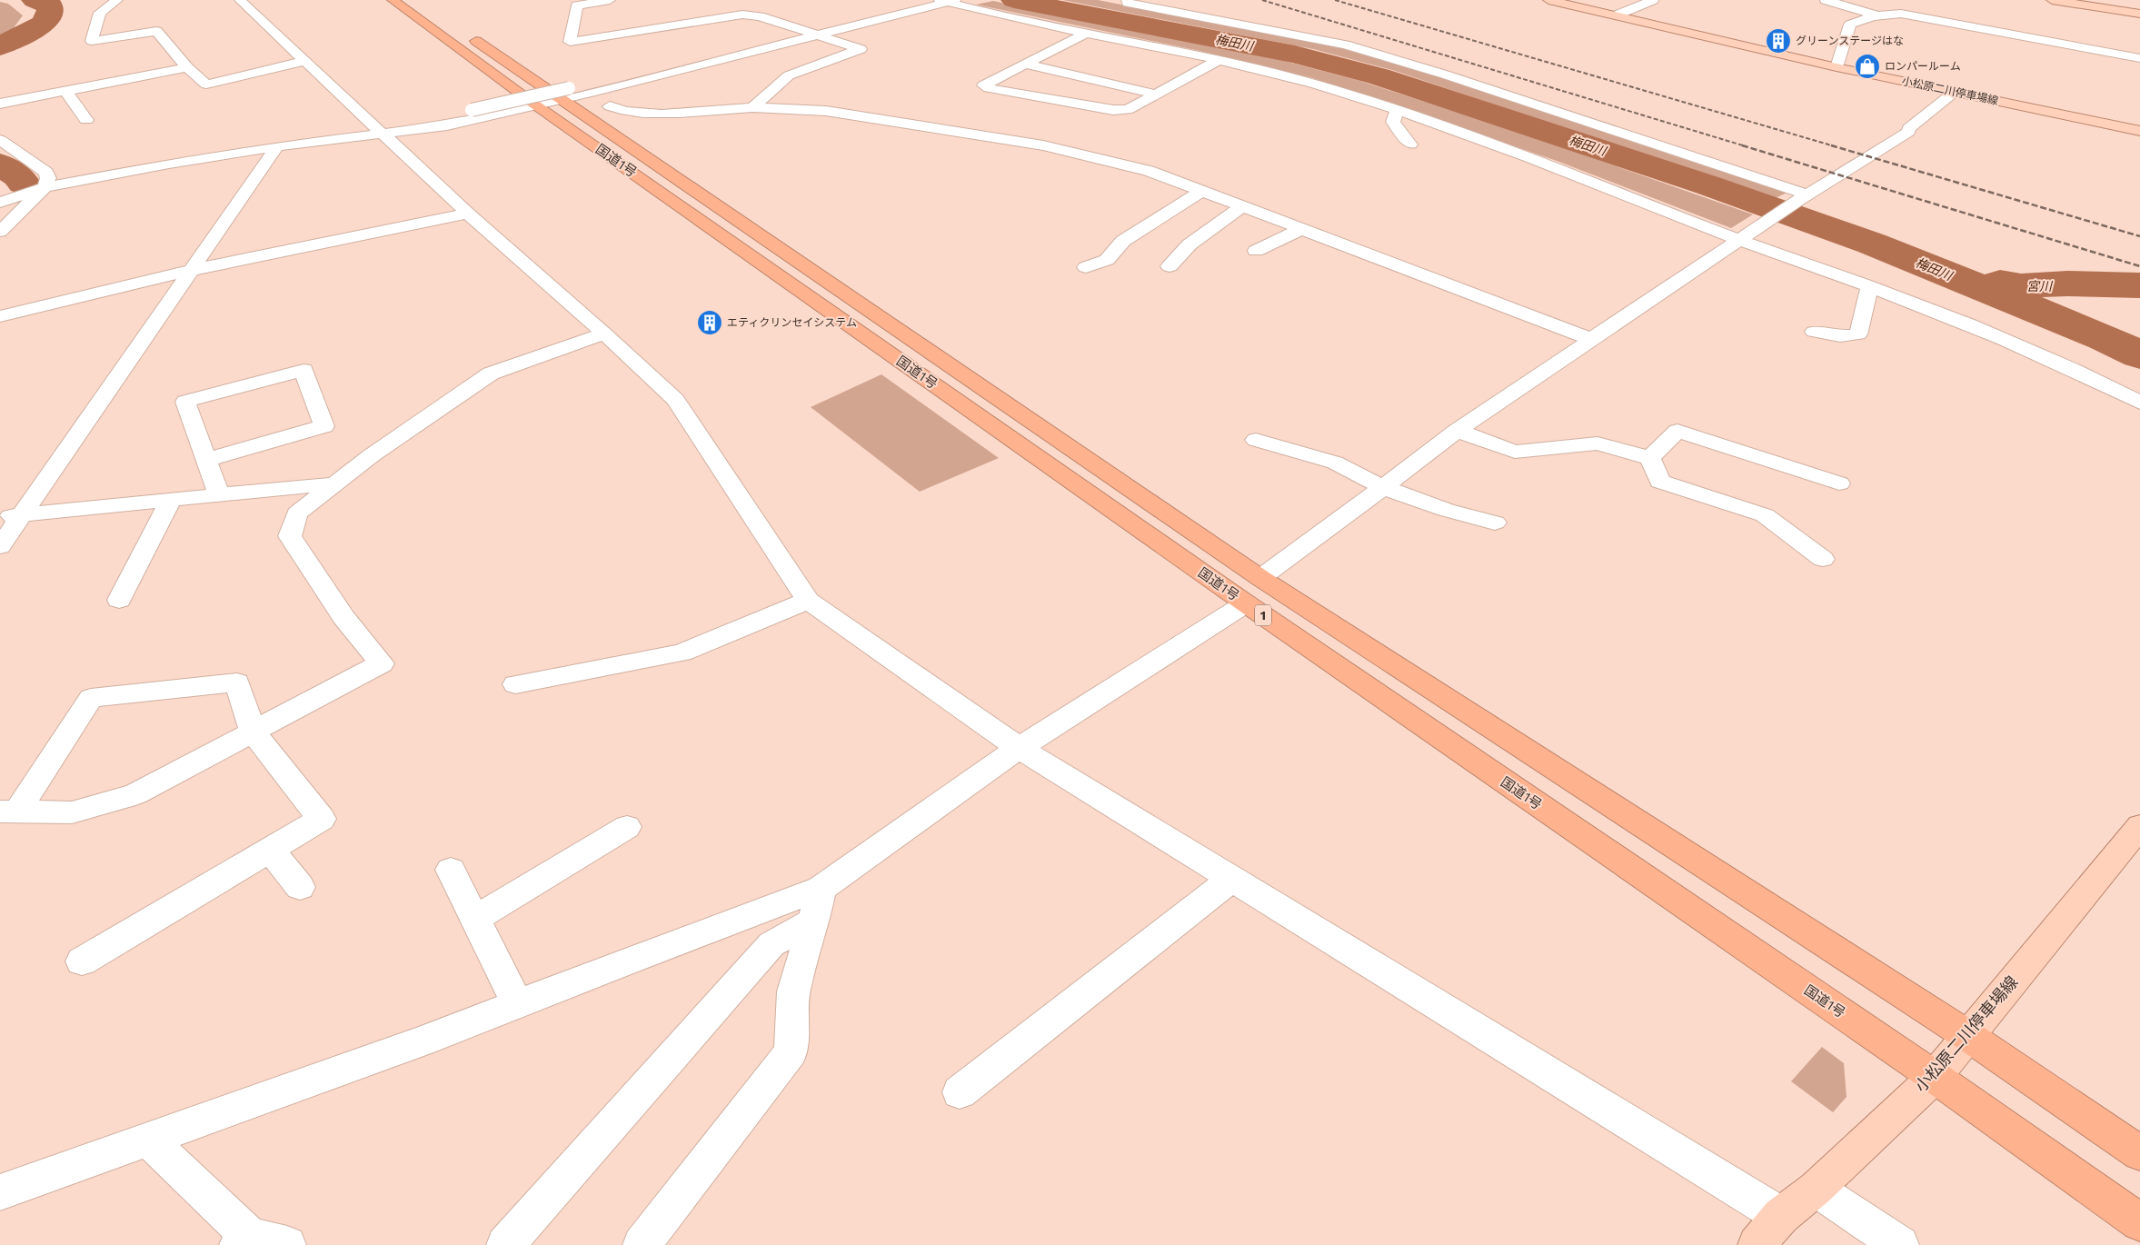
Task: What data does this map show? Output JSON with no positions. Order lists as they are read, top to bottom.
{
  "streets": {
    "highway": ["国道1号", "1"],
    "main road": ["小松原二川停車場線"]
  },
  "crossings": [
    ["小松原二川停車場線", "国道1号"]
  ],
  "water": ["梅田川", "宮川"],
  "places": {
    "building": ["グリーンステージはな", "エティクリンセイシステム"],
    "shop": ["ロンパールーム"]
  }
}
